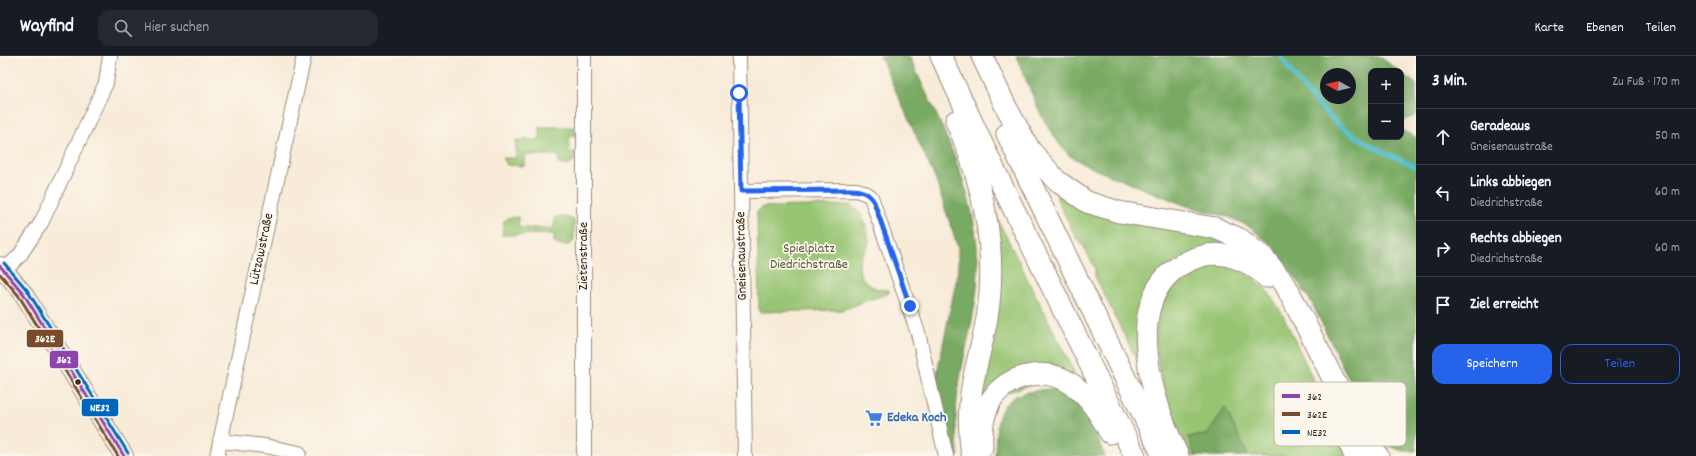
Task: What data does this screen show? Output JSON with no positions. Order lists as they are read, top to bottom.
{
  "streets": {
    "street": ["Lützowstraße", "Zietenstraße", "Gneisenaustraße"]
  },
  "parks": ["Spielplatz Diedrichstraße"],
  "places": {
    "supermarket": ["Edeka Koch"]
  },
  "lines": ["transit line NE32", "transit line 362", "transit line 362E"],
  "legend": ["362", "362E", "NE32"],
  "north": "left",
  "page": {
    "header": "Wayfind",
    "search": "Hier suchen",
    "nav": ["Karte", "Ebenen", "Teilen"],
    "heading": ["3 Min.", "Zu Fuß · 170 m"],
    "map_buttons": ["+", "−"],
    "list": [
      ["Geradeaus", "Gneisenaustraße", "50 m"],
      ["Links abbiegen", "Diedrichstraße", "60 m"],
      ["Rechts abbiegen", "Diedrichstraße", "60 m"],
      "Ziel erreicht"
    ],
    "buttons": ["Speichern", "Teilen"]
  }
}
